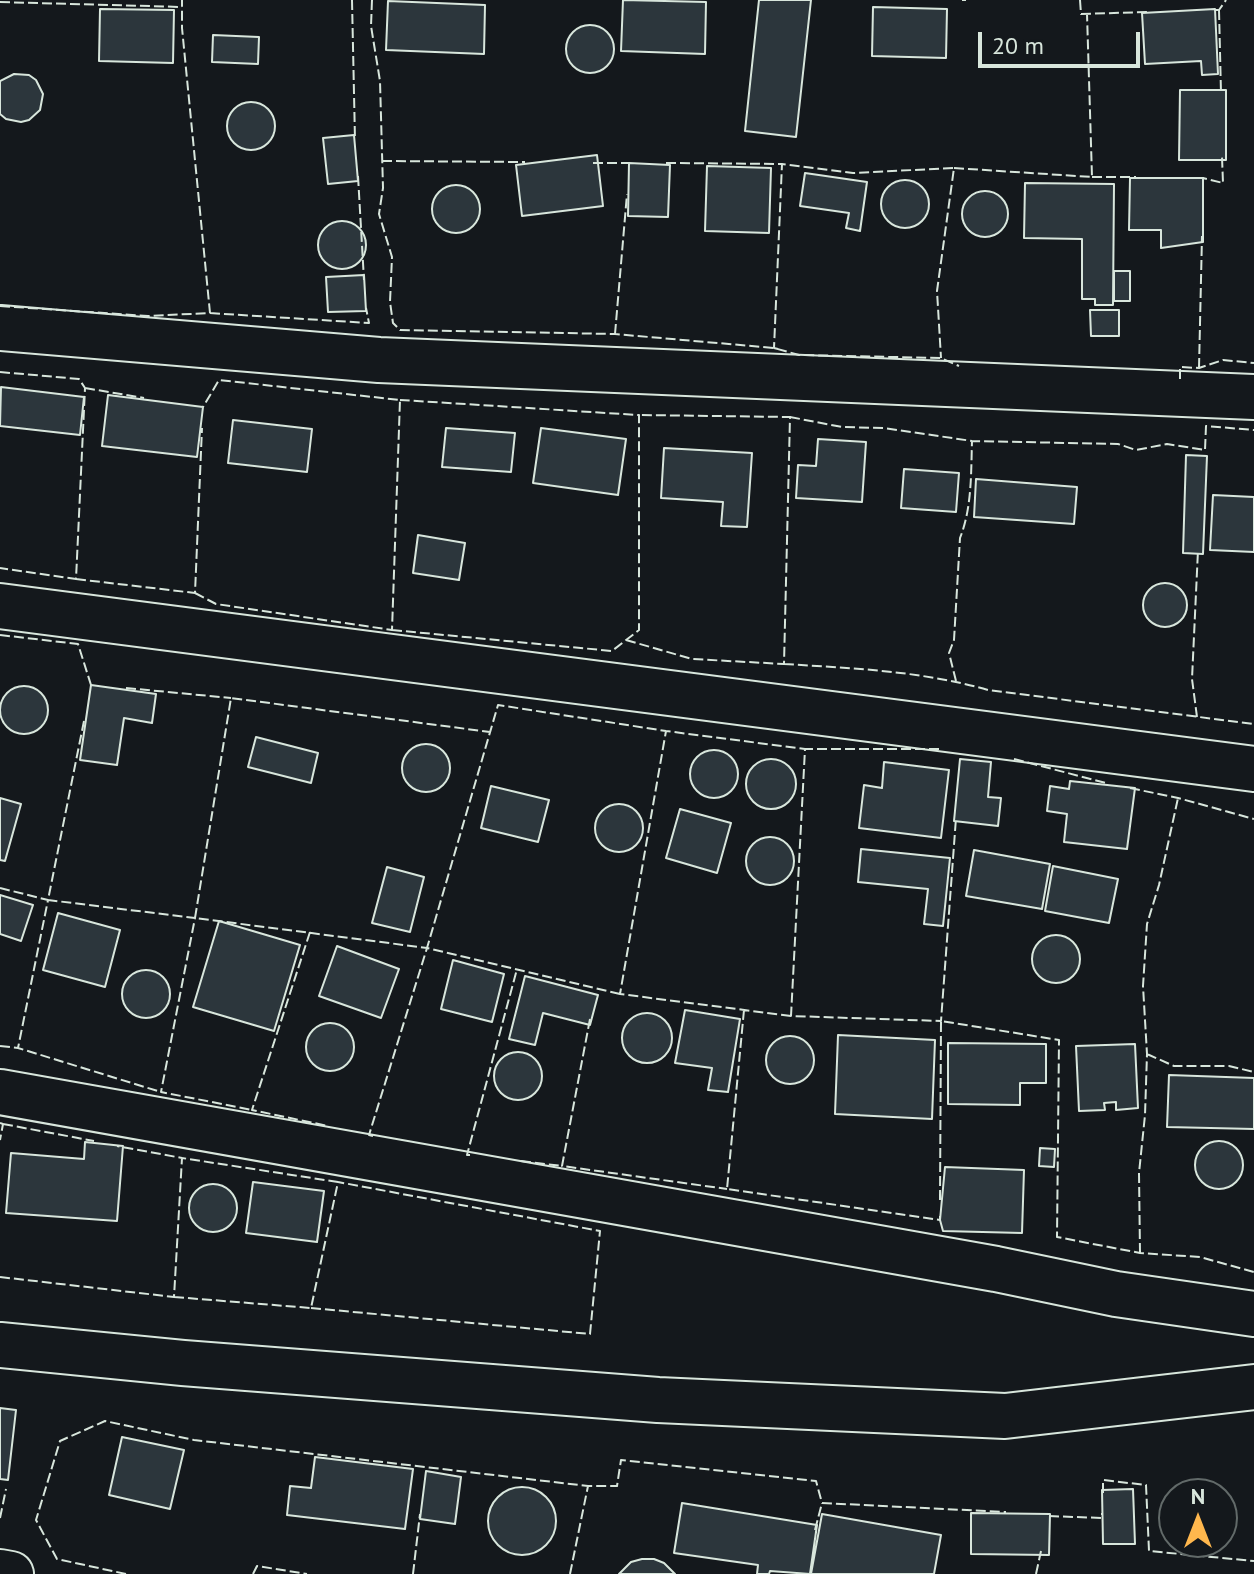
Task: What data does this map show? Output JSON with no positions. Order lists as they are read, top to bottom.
{
  "scale_bar": "20 m",
  "north": "top"
}
